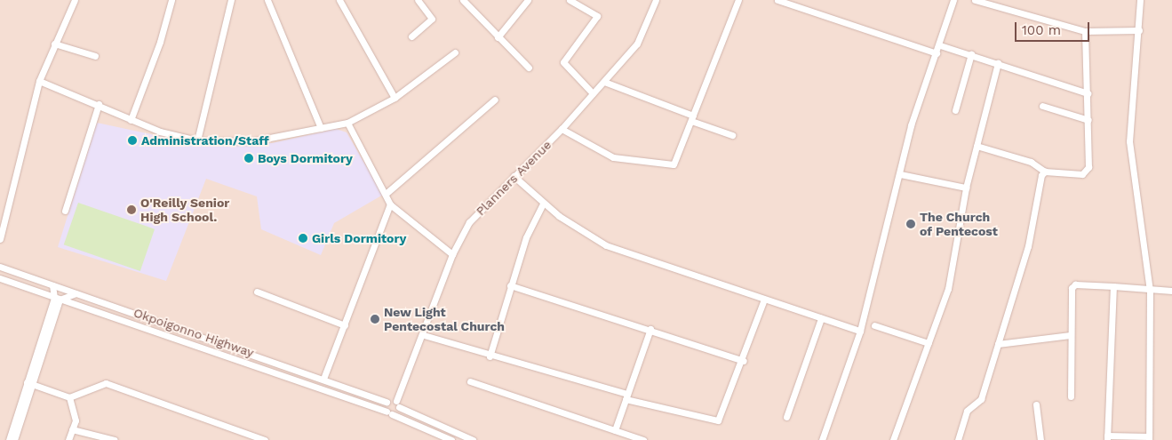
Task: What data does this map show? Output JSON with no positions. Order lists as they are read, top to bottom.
{
  "streets": {
    "street": ["Planners Avenue", "Okpoigonno Highway"]
  },
  "places": [
    "Administration/Staff",
    "Boys Dormitory",
    "O'Reilly Senior High School.",
    "The Church of Pentecost",
    "Girls Dormitory",
    "New Light Pentecostal Church"
  ],
  "scale_bar": "100 m"
}
